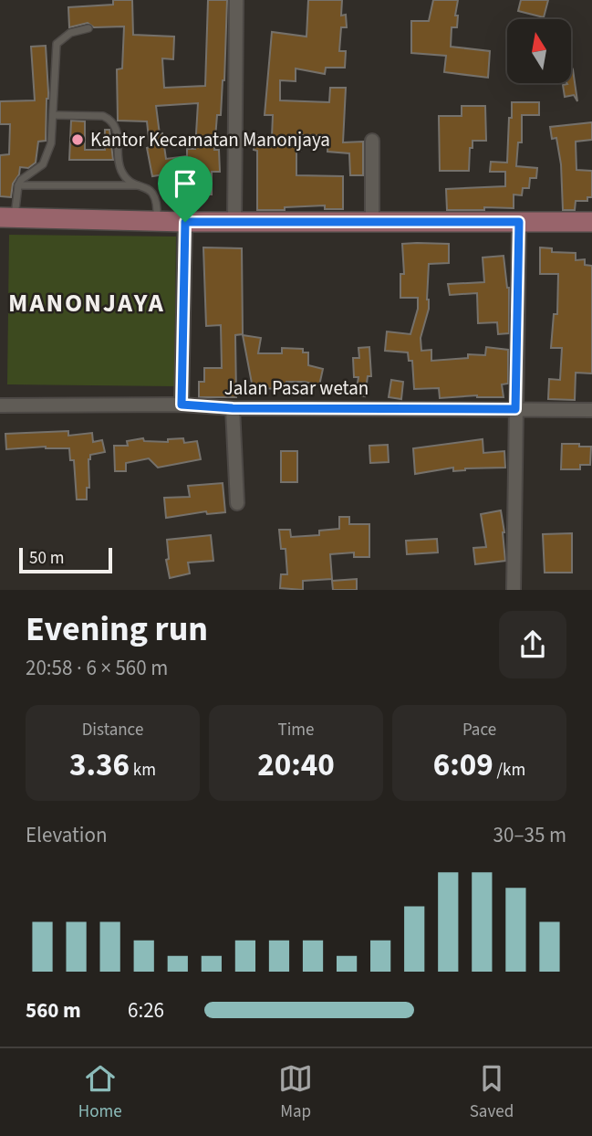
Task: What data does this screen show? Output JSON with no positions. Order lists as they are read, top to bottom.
{
  "streets": {
    "street": ["Jalan Pasar wetan"]
  },
  "districts": ["MANONJAYA"],
  "places": ["Kantor Kecamatan Manonjaya"],
  "scale_bar": "50 m",
  "north": "top",
  "page": {
    "scale": "50 m",
    "heading": ["Evening run", "20:58 · 6 × 560 m"],
    "stats": [
      ["Distance", "3.36 km"],
      ["Time", "20:40"],
      ["Pace", "6:09 /km"]
    ],
    "chart": ["Elevation", "30–35 m"],
    "list": [
      {
        "name": "560 m",
        "note": "6:26"
      }
    ],
    "tabs": ["Home", "Map", "Saved"]
  }
}
